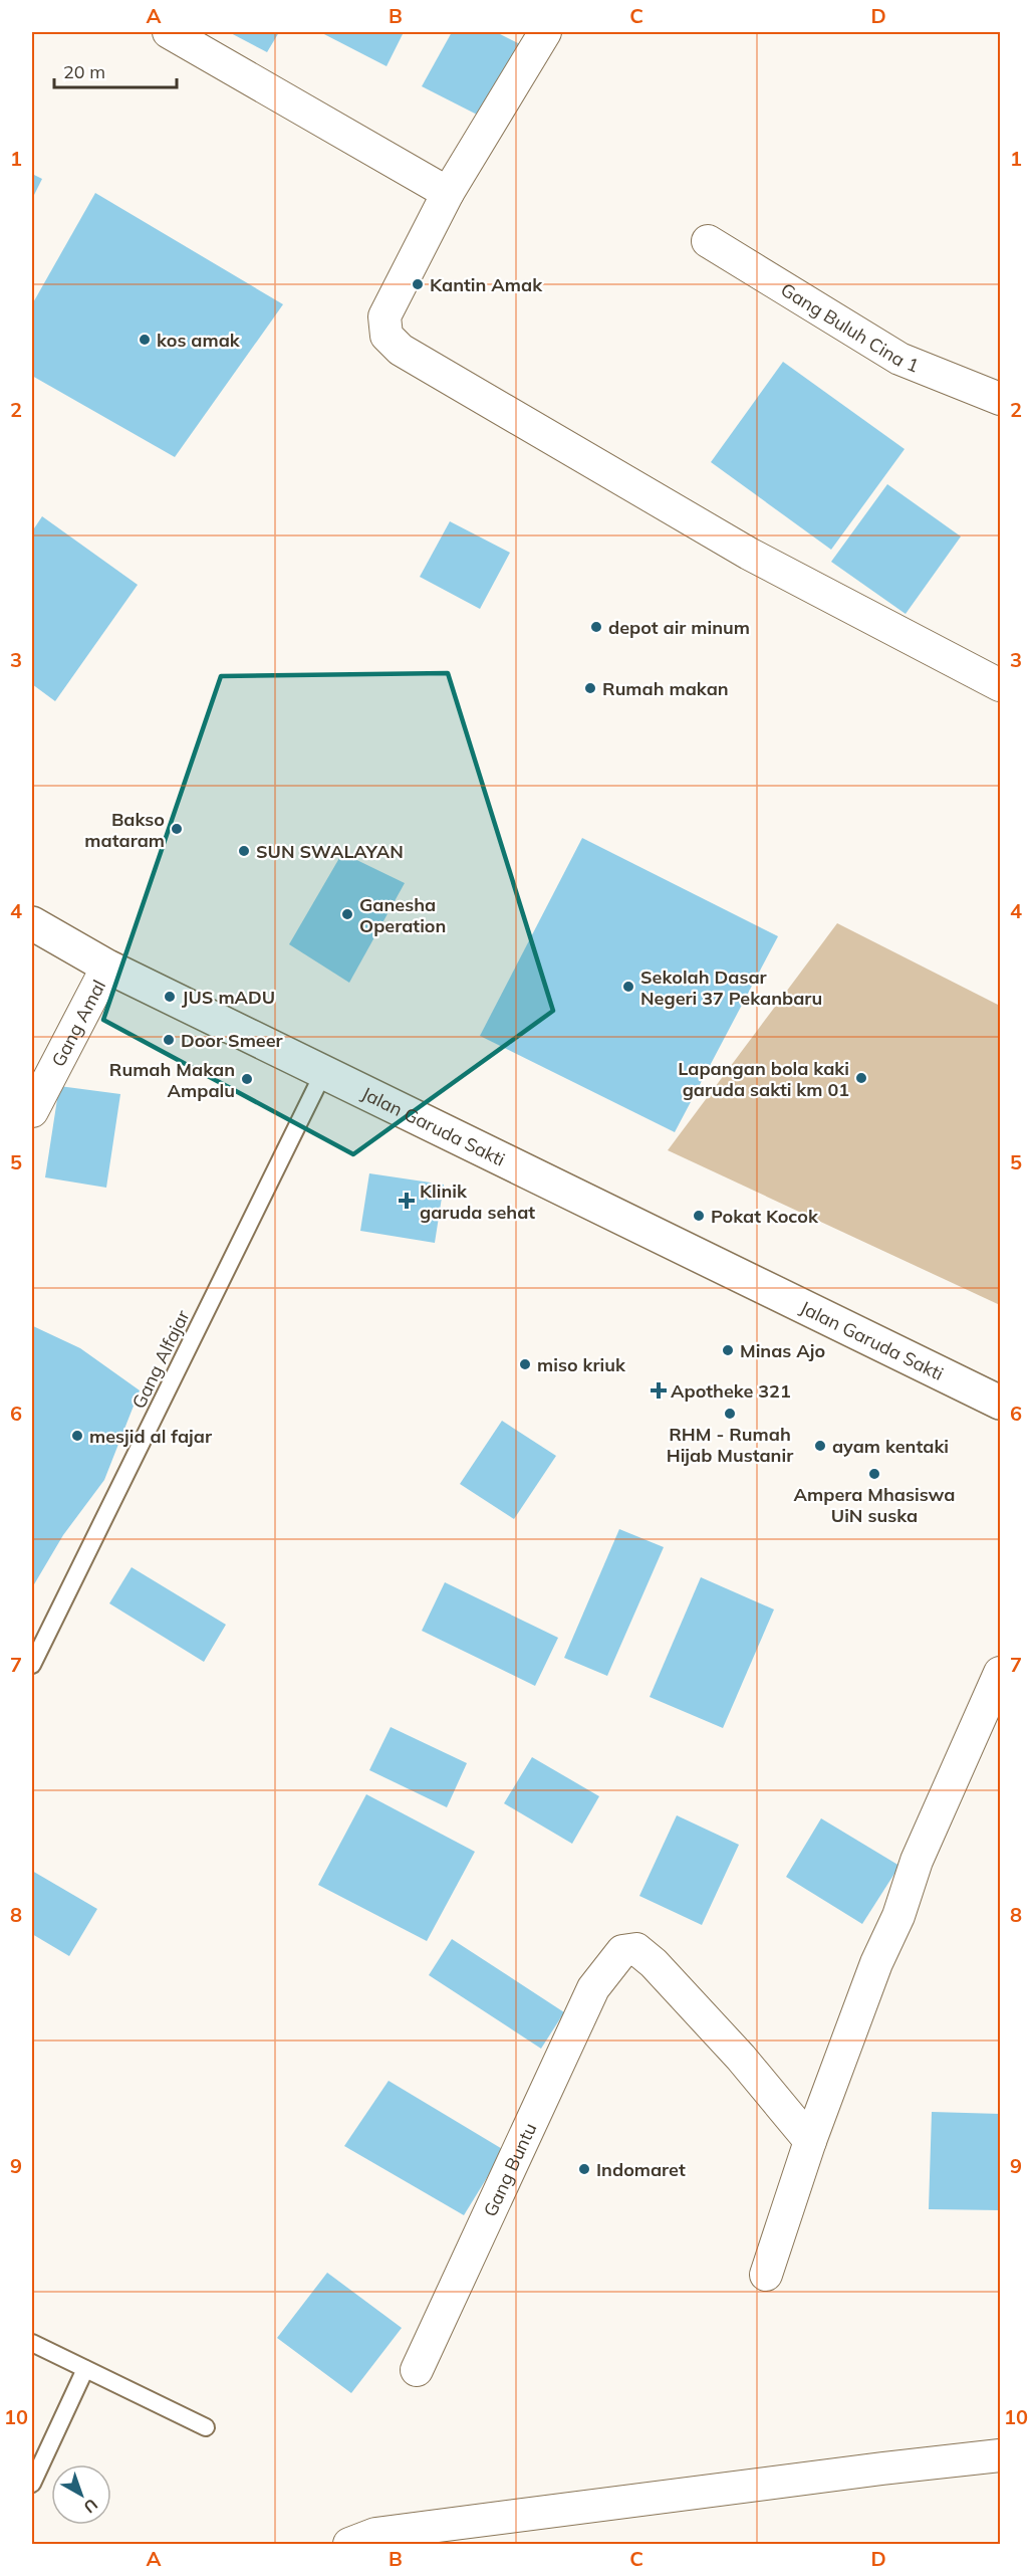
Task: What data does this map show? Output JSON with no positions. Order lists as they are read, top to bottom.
{
  "streets": {
    "highway": ["Jalan Garuda Sakti"],
    "street": ["Gang Buluh Cina 1", "Gang Amal", "Gang Buntu"],
    "lane": ["Gang Alfajar"]
  },
  "crossings": [
    ["Gang Amal", "Jalan Garuda Sakti"],
    ["Jalan Garuda Sakti", "Gang Alfajar"]
  ],
  "places": {
    "other": [
      "Kantin Amak",
      "kos amak",
      "depot air minum",
      "Rumah makan",
      "Bakso mataram",
      "SUN SWALAYAN",
      "Ganesha Operation",
      "Sekolah Dasar Negeri 37 Pekanbaru",
      "JUS mADU",
      "Door Smeer",
      "Lapangan bola kaki garuda sakti km 01",
      "Rumah Makan Ampalu",
      "Pokat Kocok",
      "Minas Ajo",
      "miso kriuk",
      "RHM - Rumah Hijab Mustanir",
      "mesjid al fajar",
      "ayam kentaki",
      "Ampera Mhasiswa UiN suska",
      "Indomaret"
    ],
    "health": ["Klinik garuda sehat", "Apotheke 321"]
  },
  "scale_bar": "20 m",
  "north": "bottom right",
  "grid": {
    "columns": [
      "A",
      "B",
      "C",
      "D"
    ],
    "rows": [
      "1",
      "2",
      "3",
      "4",
      "5",
      "6",
      "7",
      "8",
      "9",
      "10"
    ]
  }
}
